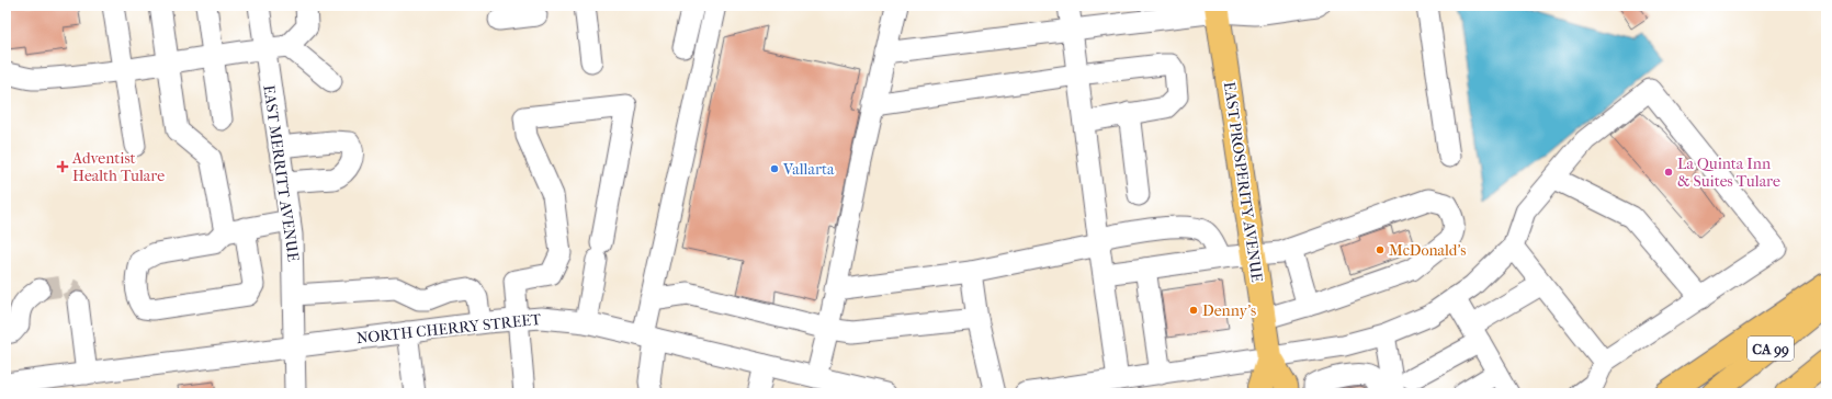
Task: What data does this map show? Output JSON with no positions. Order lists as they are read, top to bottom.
{
  "streets": {
    "main road": ["EAST PROSPERITY AVENUE", "CA 99"],
    "street": ["EAST MERRITT AVENUE", "NORTH CHERRY STREET"]
  },
  "crossings": [
    ["EAST MERRITT AVENUE", "NORTH CHERRY STREET"]
  ],
  "places": {
    "health": ["Adventist Health Tulare"],
    "other": [
      "Vallarta",
      "La Quinta Inn & Suites Tulare",
      "McDonald's",
      "Denny's"
    ]
  }
}
